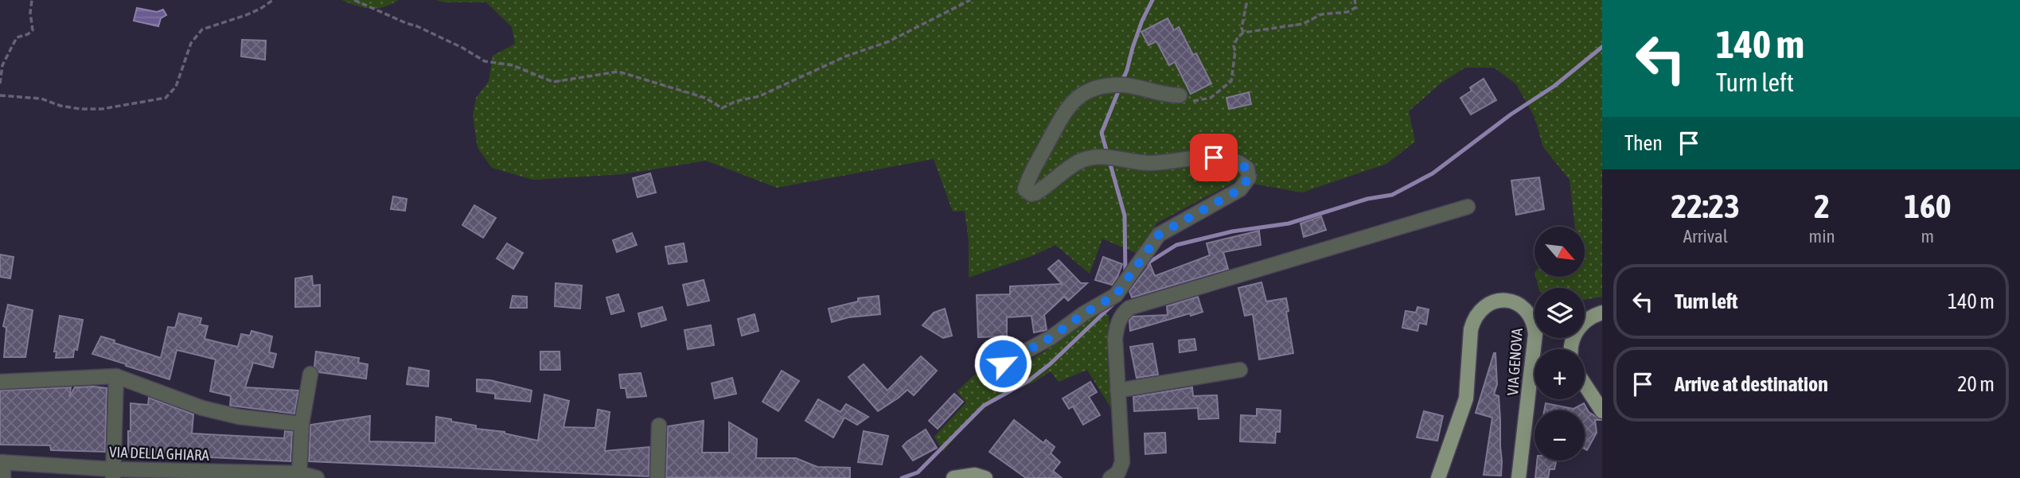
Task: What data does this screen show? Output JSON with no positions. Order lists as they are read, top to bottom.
{
  "streets": {
    "main road": ["VIA GENOVA"],
    "street": ["VIA DELLA GHIARA"]
  },
  "north": "bottom right",
  "page": {
    "turn": ["140 m", "Turn left"],
    "then": "Then",
    "eta": [
      "22:23",
      "Arrival",
      "2",
      "min",
      "160",
      "m"
    ],
    "map_buttons": ["+", "−"],
    "list": [
      {
        "name": "Turn left",
        "value": "140 m"
      },
      {
        "name": "Arrive at destination",
        "value": "20 m"
      }
    ]
  }
}
